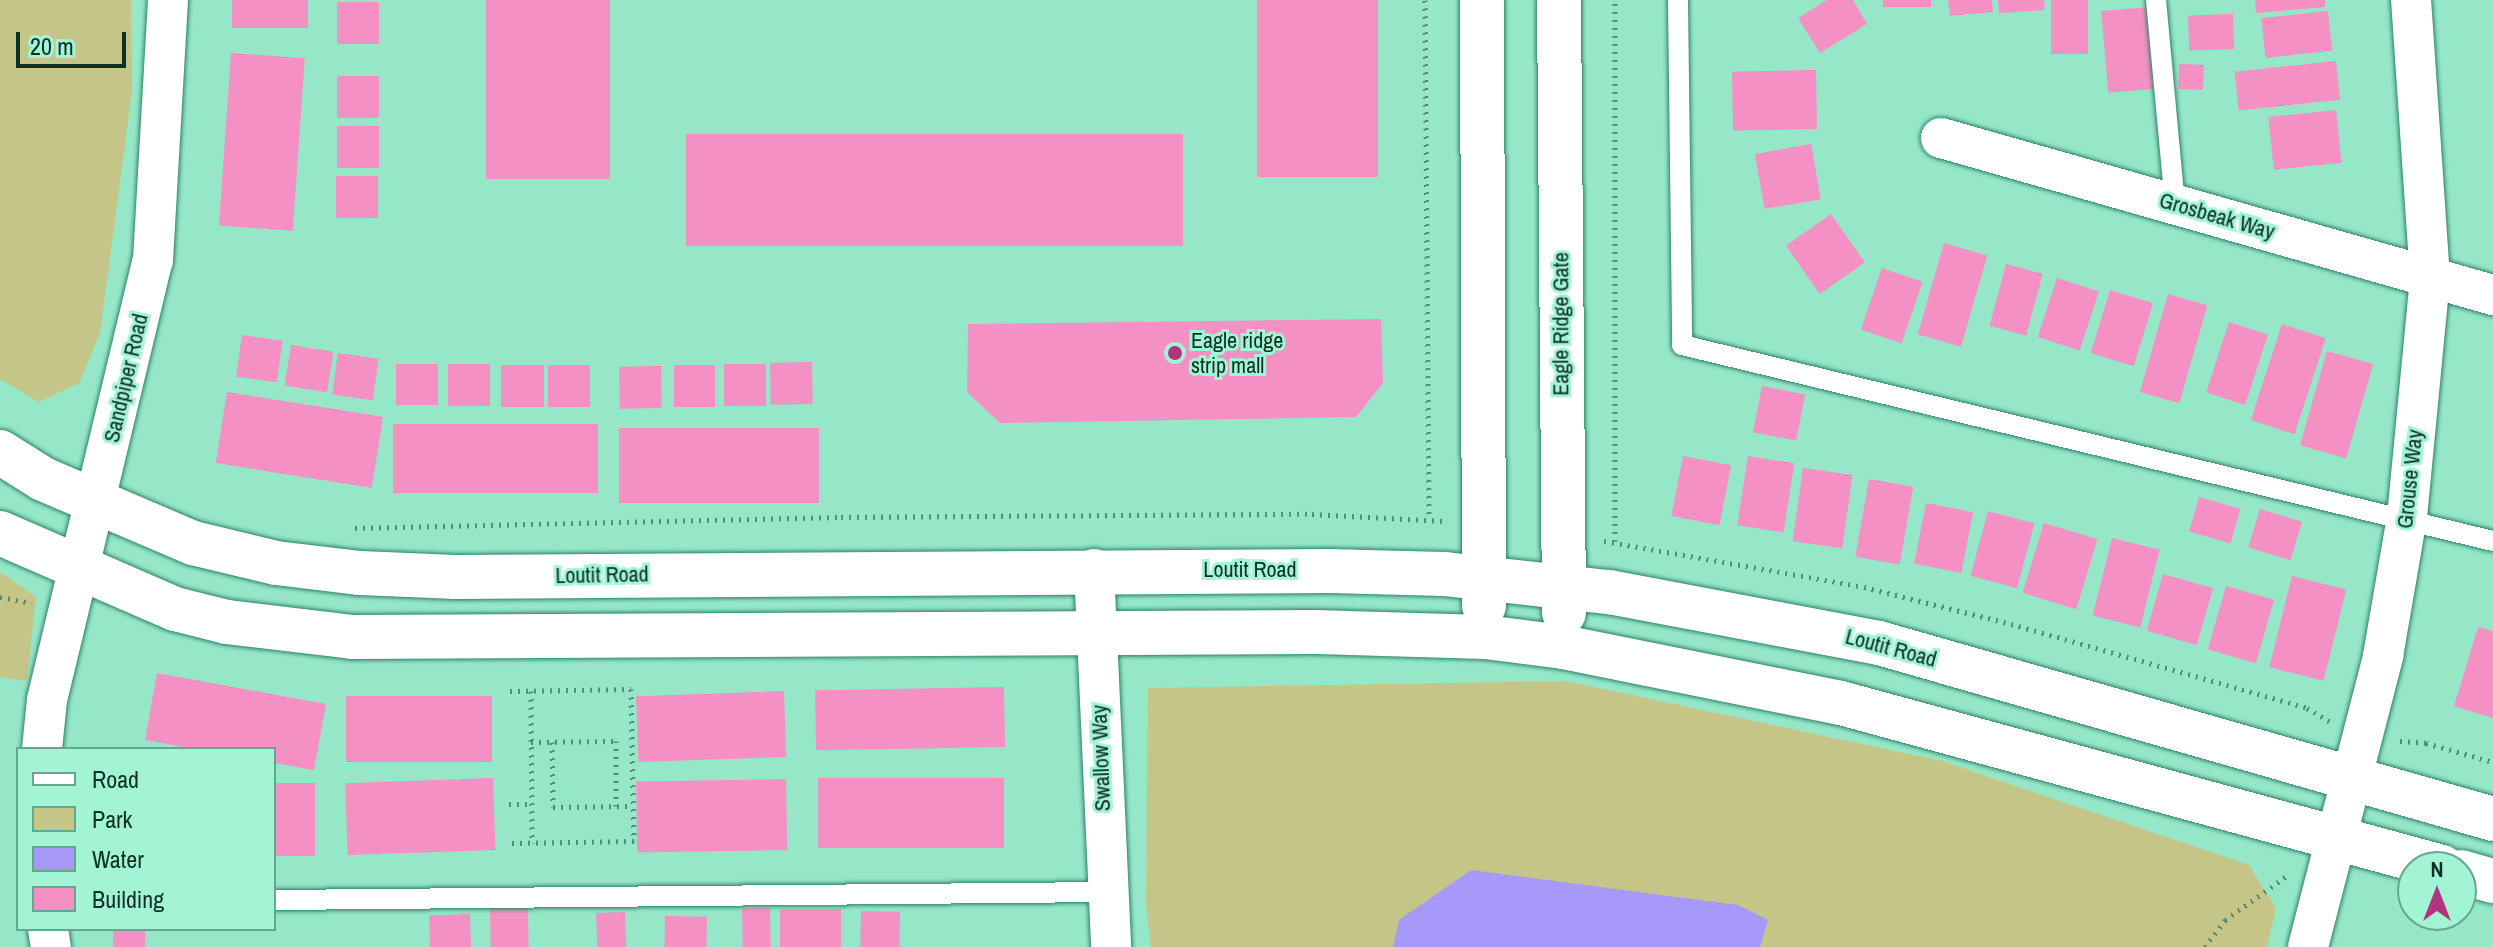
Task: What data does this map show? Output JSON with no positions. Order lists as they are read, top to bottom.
{
  "streets": {
    "street": [
      "Grosbeak Way",
      "Eagle Ridge Gate",
      "Sandpiper Road",
      "Grouse Way",
      "Loutit Road",
      "Swallow Way"
    ]
  },
  "crossings": [
    ["Grosbeak Way", "Grouse Way"],
    ["Eagle Ridge Gate", "Loutit Road"],
    ["Sandpiper Road", "Loutit Road"],
    ["Grouse Way", "Loutit Road"],
    ["Loutit Road", "Swallow Way"]
  ],
  "places": ["Eagle ridge strip mall"],
  "legend": [
    "Road",
    "Park",
    "Water",
    "Building"
  ],
  "scale_bar": "20 m",
  "north": "top"
}
